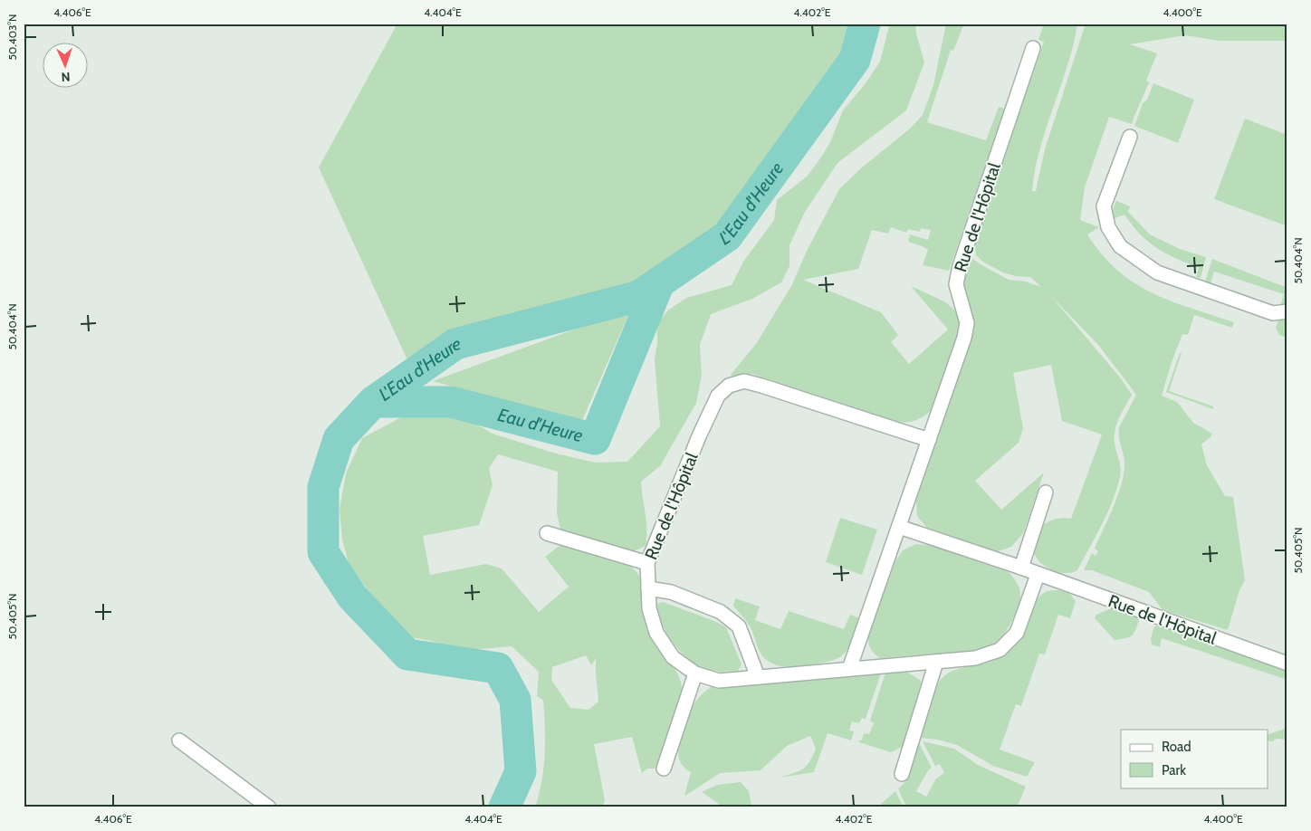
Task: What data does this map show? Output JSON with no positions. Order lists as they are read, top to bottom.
{
  "streets": {
    "street": ["Rue de l'Hôpital"]
  },
  "water": ["L'Eau d'Heure", "Eau d'Heure"],
  "legend": ["Road", "Park"],
  "north": "bottom",
  "coordinates": [
    "4.406°E",
    "4.404°E",
    "4.402°E",
    "4.400°E",
    "50.403°N",
    "50.404°N",
    "50.405°N"
  ]
}
